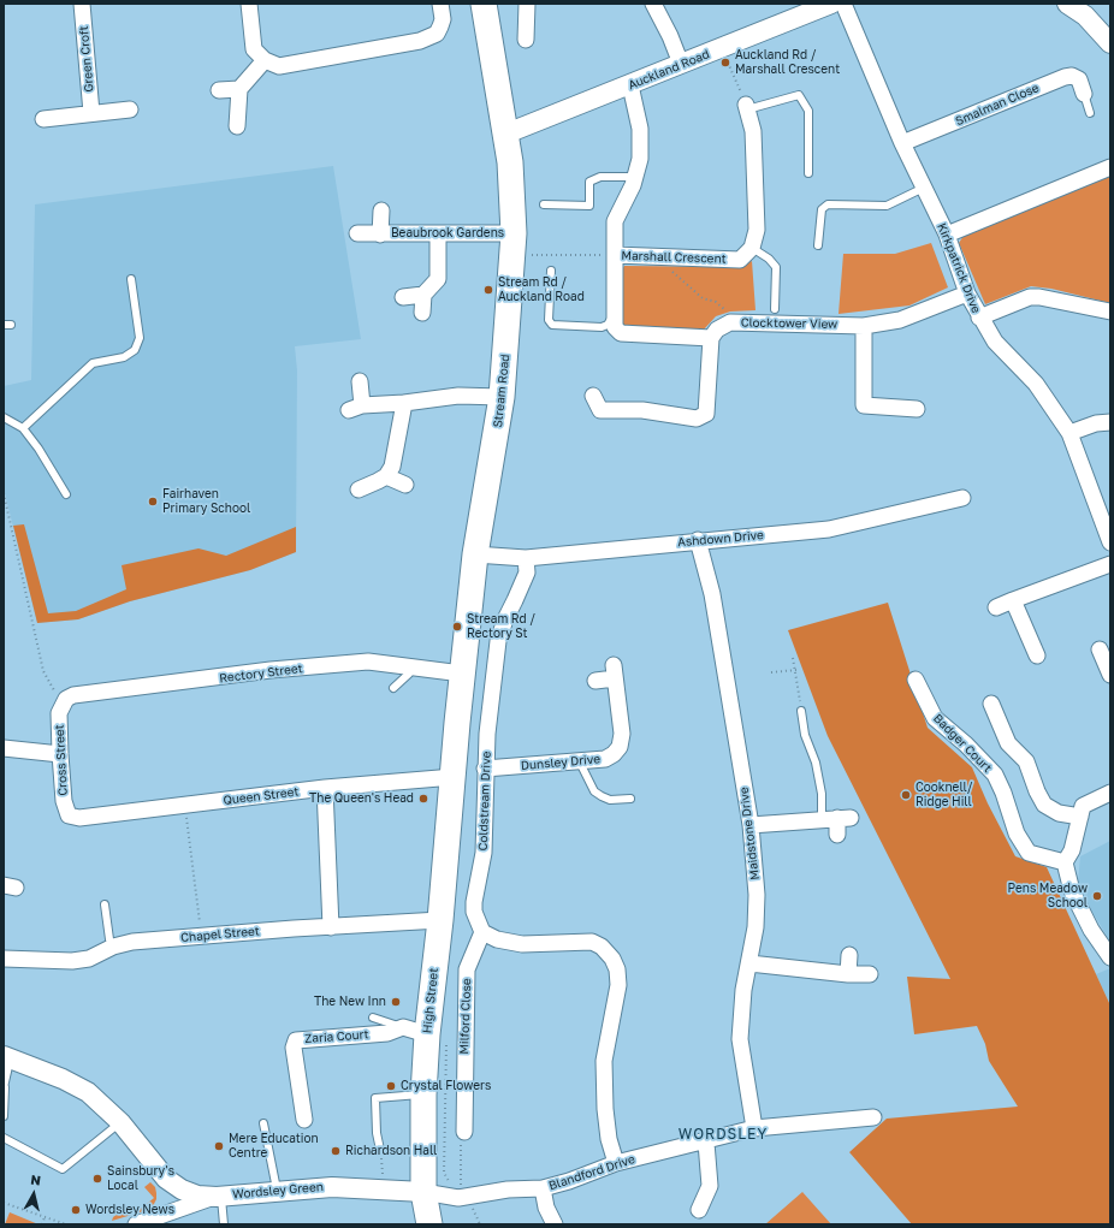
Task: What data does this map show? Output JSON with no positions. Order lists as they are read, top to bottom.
{
  "streets": {
    "highway": ["Stream Road", "High Street"],
    "street": [
      "Green Croft",
      "Auckland Road",
      "Smalman Close",
      "Beaubrook Gardens",
      "Marshall Crescent",
      "Kirkpatrick Drive",
      "Clocktower View",
      "Ashdown Drive",
      "Rectory Street",
      "Badger Court",
      "Cross Street",
      "Dunsley Drive",
      "Queen Street",
      "Coldstream Drive",
      "Maidstone Drive",
      "Chapel Street",
      "Milford Close",
      "Zaria Court",
      "Blandford Drive",
      "Wordsley Green"
    ]
  },
  "crossings": [
    ["Auckland Road", "Marshall Crescent"],
    ["Auckland Road", "Stream Road"],
    ["Smalman Close", "Kirkpatrick Drive"],
    ["Beaubrook Gardens", "Stream Road"],
    ["Kirkpatrick Drive", "Clocktower View"],
    ["Stream Road", "Ashdown Drive"],
    ["Stream Road", "Rectory Street"],
    ["Stream Road", "Queen Street"],
    ["Stream Road", "High Street"],
    ["Ashdown Drive", "Coldstream Drive"],
    ["Ashdown Drive", "Maidstone Drive"],
    ["Rectory Street", "Cross Street"],
    ["Cross Street", "Queen Street"],
    ["Dunsley Drive", "Coldstream Drive"],
    ["Queen Street", "High Street"],
    ["Coldstream Drive", "Milford Close"],
    ["Maidstone Drive", "Blandford Drive"],
    ["Chapel Street", "High Street"],
    ["High Street", "Blandford Drive"],
    ["High Street", "Wordsley Green"],
    ["Blandford Drive", "Wordsley Green"]
  ],
  "districts": ["WORDSLEY"],
  "places": [
    "Auckland Rd / Marshall Crescent",
    "Stream Rd / Auckland Road",
    "Fairhaven Primary School",
    "Stream Rd / Rectory St",
    "Cooknell/ Ridge Hill",
    "The Queen's Head",
    "Pens Meadow School",
    "The New Inn",
    "Crystal Flowers",
    "Mere Education Centre",
    "Richardson Hall",
    "Sainsbury's Local",
    "Wordsley News"
  ],
  "north": "top"
}
